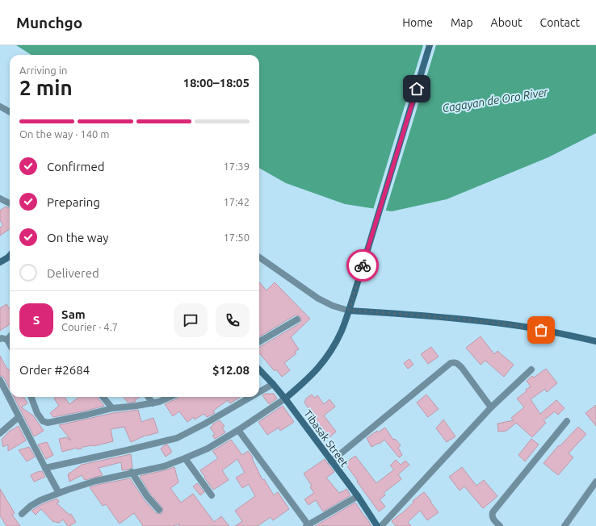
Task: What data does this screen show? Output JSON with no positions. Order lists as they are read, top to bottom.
{
  "streets": {
    "street": ["Tibasak Street"]
  },
  "water": ["Cagayan de Oro River"],
  "page": {
    "header": "Munchgo",
    "nav": [
      "Home",
      "Map",
      "About",
      "Contact"
    ],
    "heading": ["2 min", "Arriving in", "18:00–18:05"],
    "panel": [
      "Sam",
      "Courier · 4.7",
      "Order #2684",
      "$12.08"
    ],
    "bar": "On the way · 140 m",
    "list": [
      ["Confirmed", "17:39"],
      ["Preparing", "17:42"],
      ["On the way", "17:50"],
      "Delivered"
    ],
    "round": "S"
  }
}
